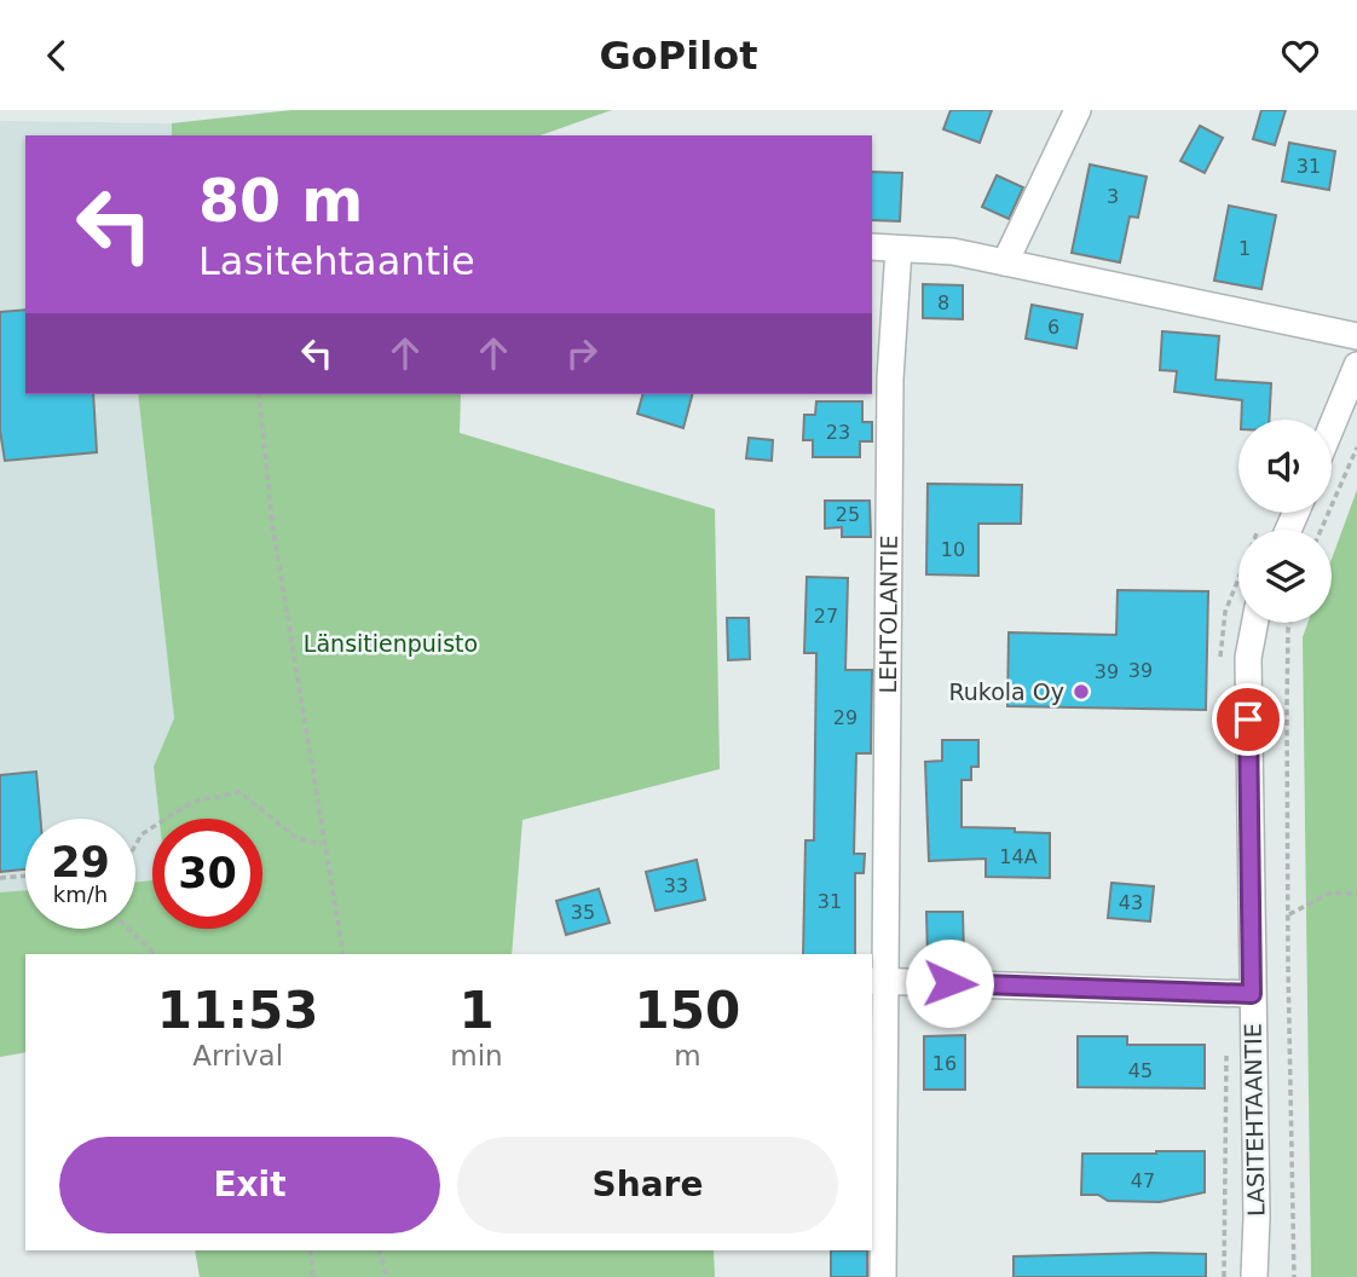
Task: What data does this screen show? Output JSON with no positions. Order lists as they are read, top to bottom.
{
  "streets": {
    "street": ["LEHTOLANTIE", "LASITEHTAANTIE"]
  },
  "parks": ["Länsitienpuisto"],
  "places": ["Rukola Oy"],
  "house_numbers": [
    "31",
    "3",
    "1",
    "8",
    "6",
    "23",
    "25",
    "10",
    "27",
    "39",
    "39",
    "29",
    "14A",
    "33",
    "31",
    "43",
    "35",
    "16",
    "45",
    "47"
  ],
  "page": {
    "header": "GoPilot",
    "turn": ["80 m", "Lasitehtaantie"],
    "speed": "29 km/h",
    "limit": "30",
    "eta": [
      "11:53",
      "Arrival",
      "1",
      "min",
      "150",
      "m"
    ],
    "buttons": ["Exit", "Share"]
  }
}
